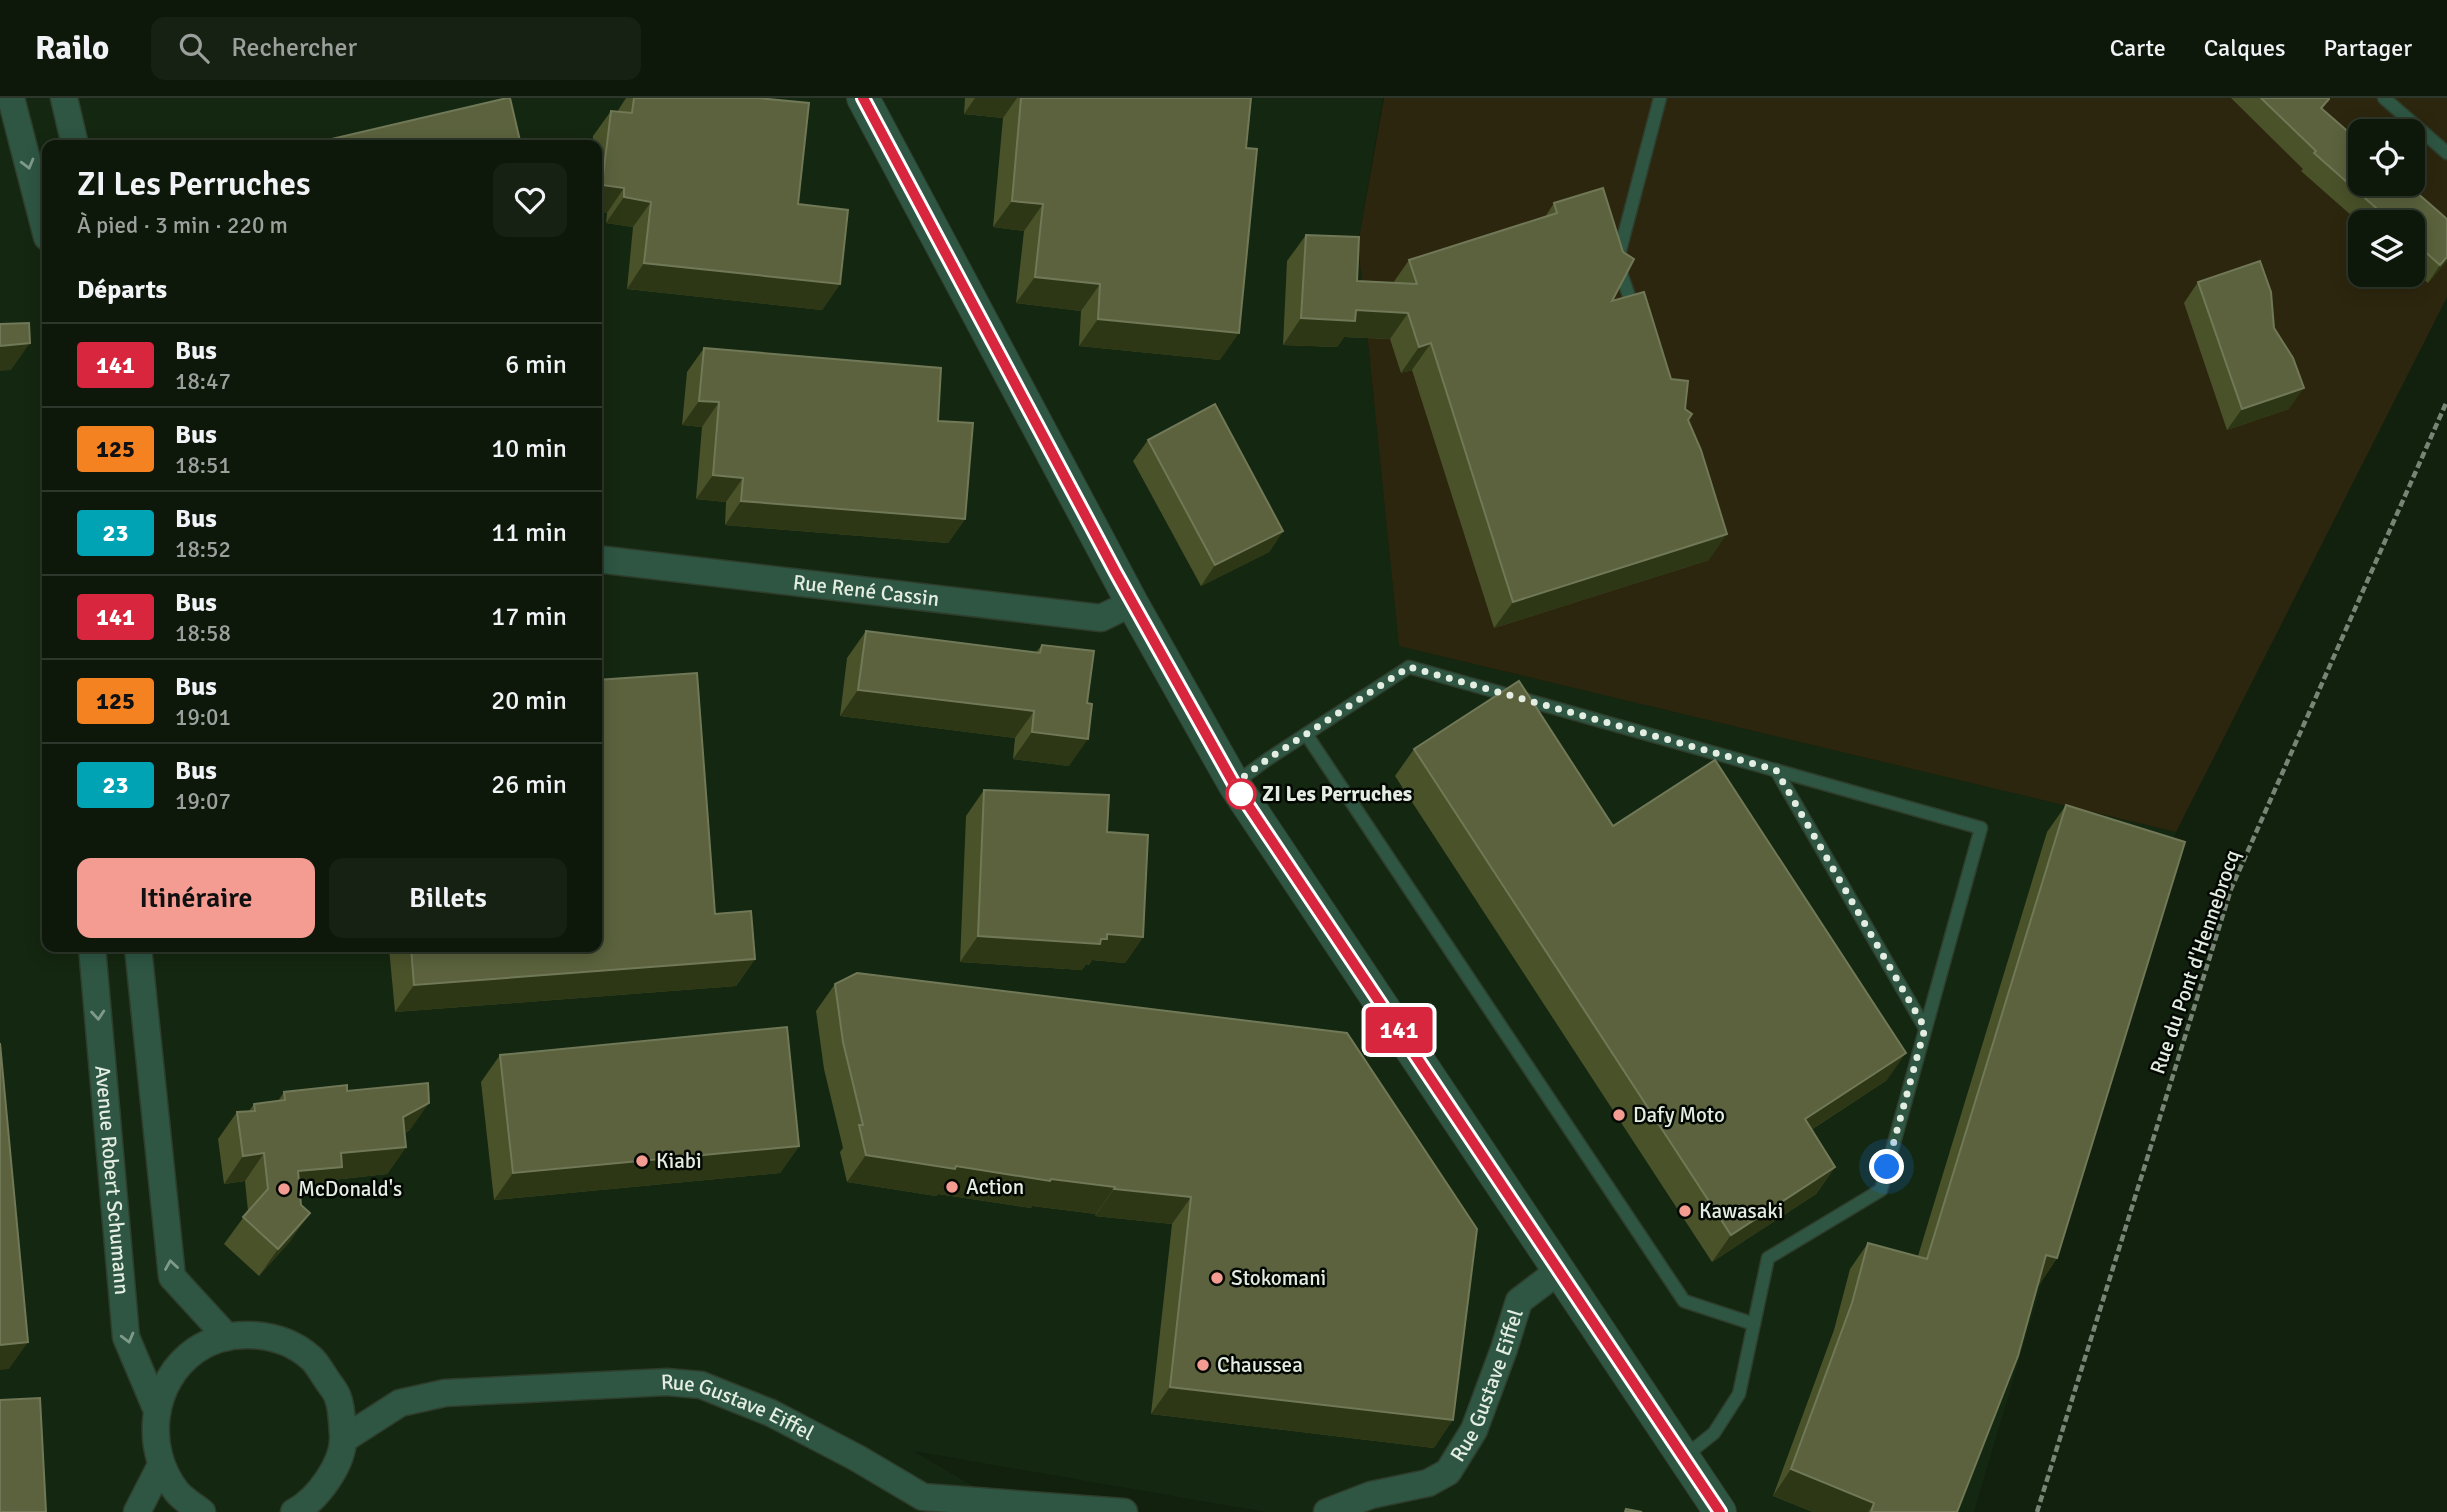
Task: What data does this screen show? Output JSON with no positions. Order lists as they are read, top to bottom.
{
  "streets": {
    "street": ["Rue René Cassin", "Avenue Robert Schumann", "Rue Gustave Eiffel"],
    "path": ["Rue du Pont d'Hennebrocq"]
  },
  "places": [
    "ZI Les Perruches",
    "Dafy Moto",
    "Kiabi",
    "Action",
    "McDonald's",
    "Kawasaki",
    "Stokomani",
    "Chaussea"
  ],
  "lines": ["bus line 141"],
  "page": {
    "header": "Railo",
    "search": "Rechercher",
    "nav": ["Carte", "Calques", "Partager"],
    "on_map": "141",
    "heading": [
      ["ZI Les Perruches", "À pied · 3 min · 220 m"],
      "Départs"
    ],
    "list": [
      {
        "mark": "141",
        "name": "Bus",
        "note": "18:47",
        "value": "6 min"
      },
      {
        "mark": "125",
        "name": "Bus",
        "note": "18:51",
        "value": "10 min"
      },
      {
        "mark": "23",
        "name": "Bus",
        "note": "18:52",
        "value": "11 min"
      },
      {
        "mark": "141",
        "name": "Bus",
        "note": "18:58",
        "value": "17 min"
      },
      {
        "mark": "125",
        "name": "Bus",
        "note": "19:01",
        "value": "20 min"
      },
      {
        "mark": "23",
        "name": "Bus",
        "note": "19:07",
        "value": "26 min"
      }
    ],
    "buttons": ["Itinéraire", "Billets"]
  }
}
